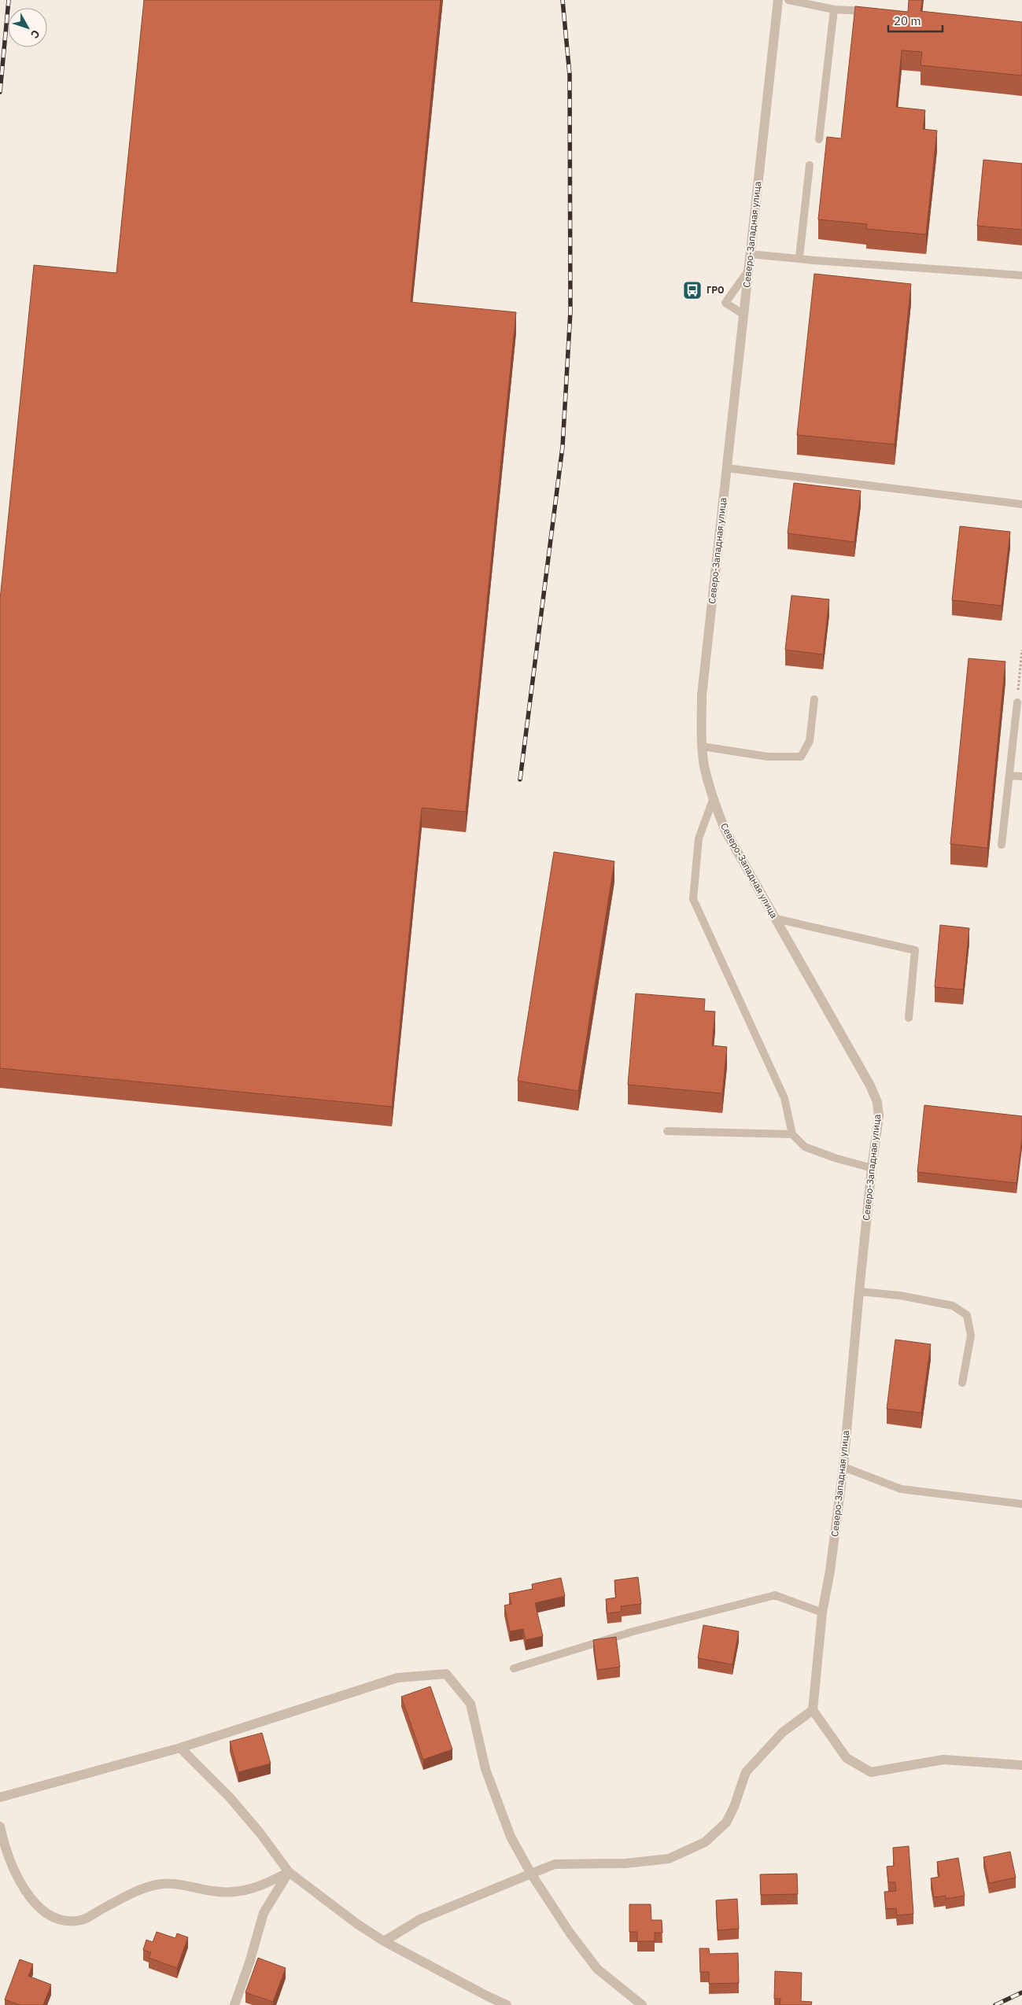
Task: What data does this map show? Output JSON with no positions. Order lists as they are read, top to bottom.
{
  "streets": {
    "street": ["Северо-Западная улица"]
  },
  "places": {
    "bus stop": ["ГРО"]
  },
  "scale_bar": "20 m",
  "north": "bottom right"
}
